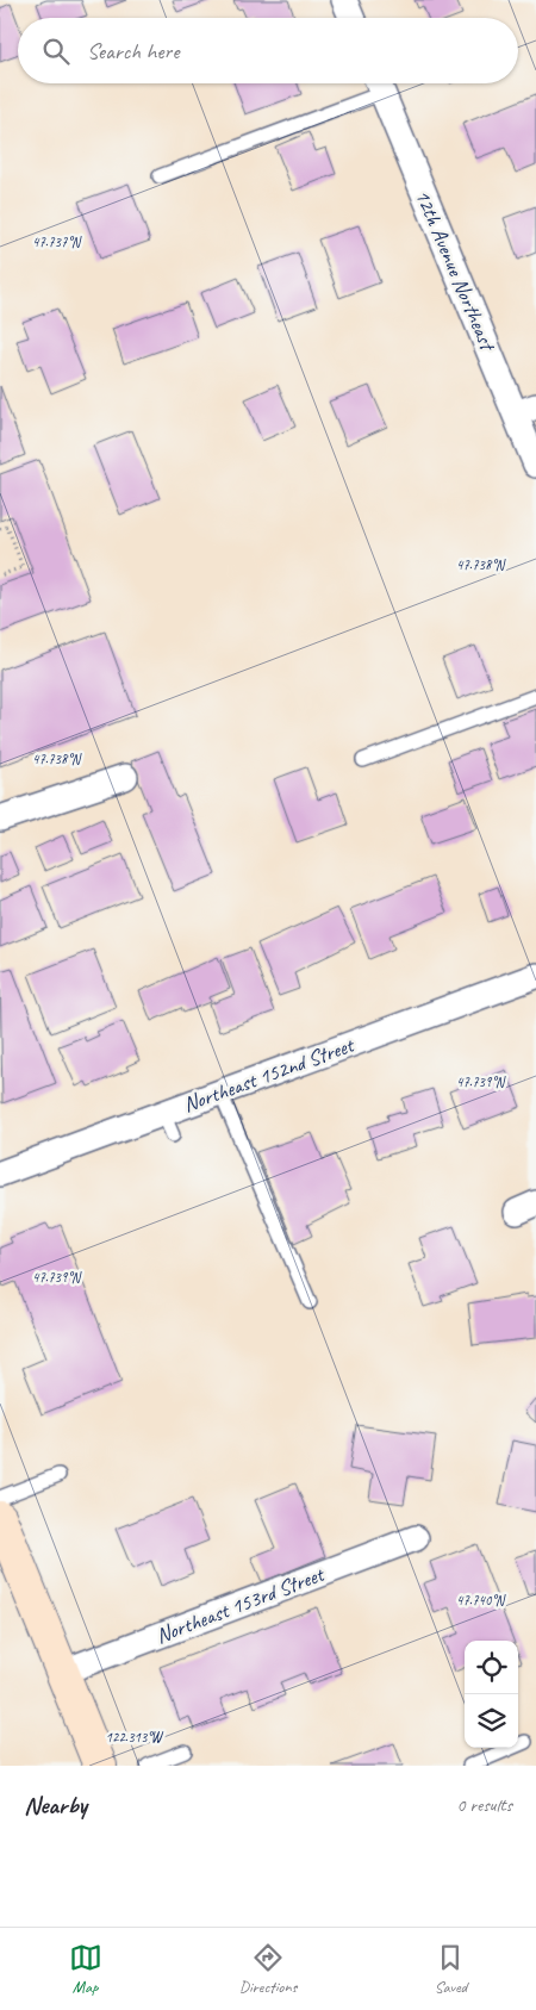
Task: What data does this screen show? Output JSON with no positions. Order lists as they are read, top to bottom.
{
  "streets": {
    "street": ["12th Avenue Northeast", "Northeast 152nd Street", "Northeast 153rd Street"]
  },
  "page": {
    "search": "Search here",
    "heading": ["Nearby", "0 results"],
    "nav": ["Map", "Directions", "Saved"]
  },
  "coordinates": [
    "47.737°N",
    "47.738°N",
    "47.739°N",
    "47.740°N",
    "122.313°W"
  ]
}
